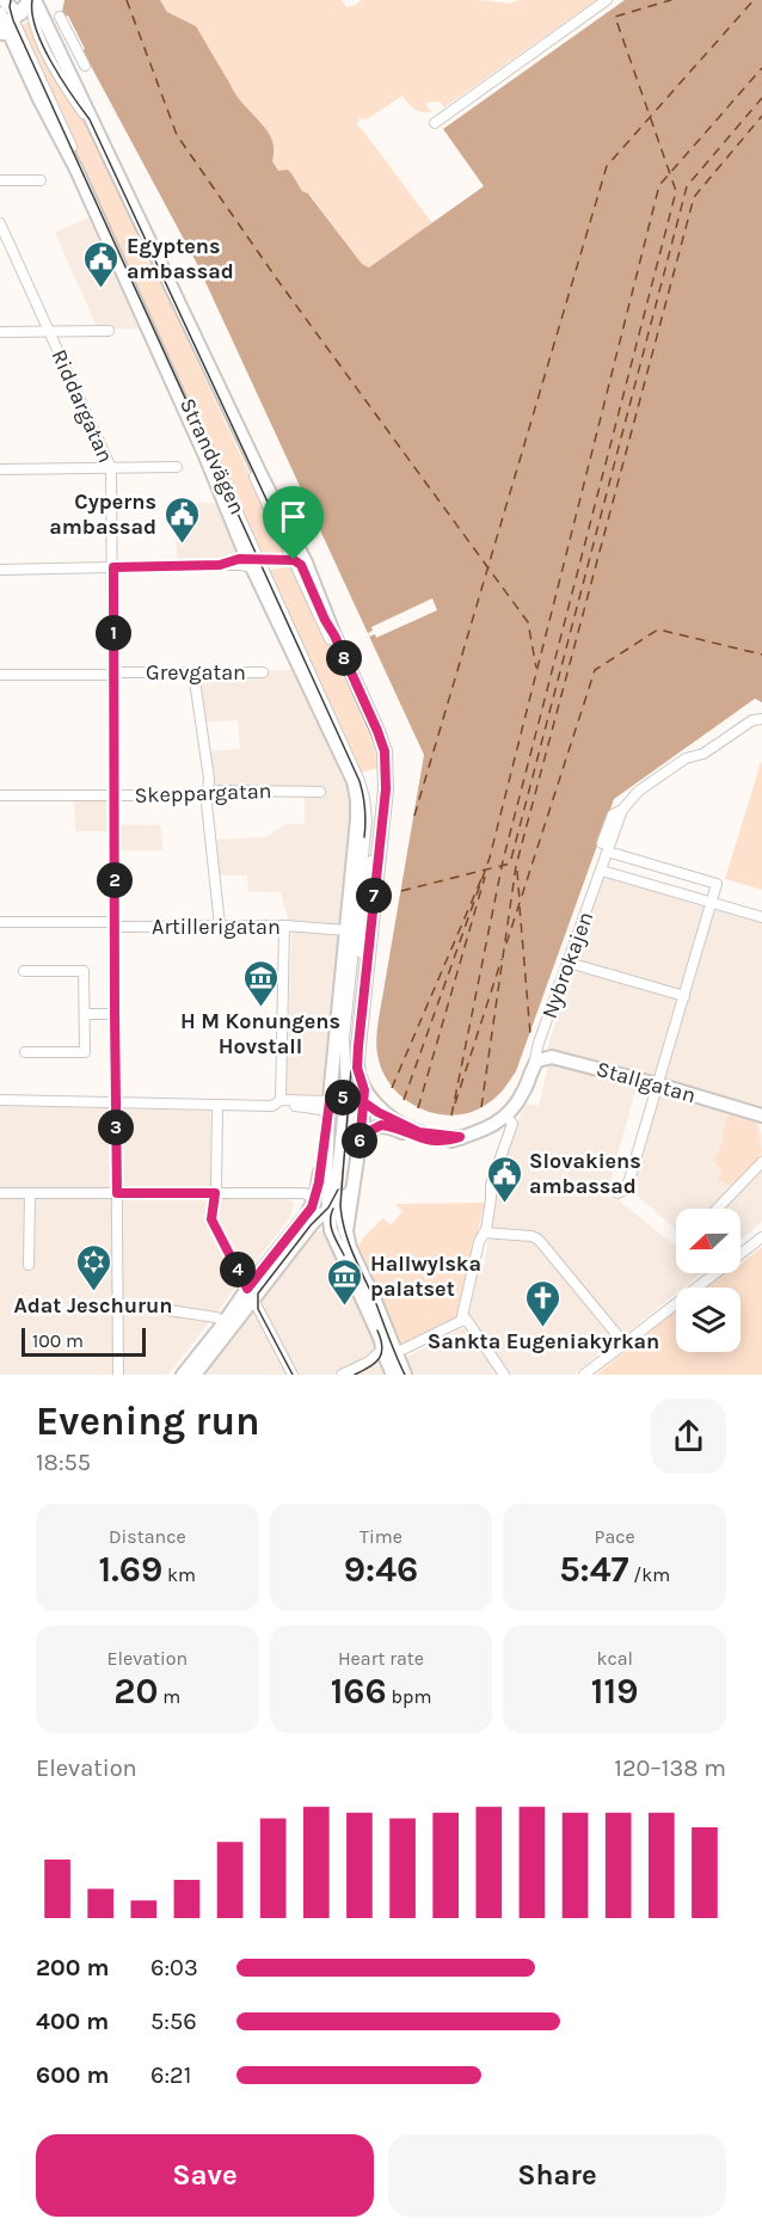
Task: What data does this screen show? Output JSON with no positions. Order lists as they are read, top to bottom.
{
  "streets": {
    "street": [
      "Riddargatan",
      "Strandvägen",
      "Grevgatan",
      "Skeppargatan",
      "Artillerigatan",
      "Nybrokajen",
      "Stallgatan"
    ]
  },
  "crossings": [
    ["Riddargatan", "Grevgatan"],
    ["Riddargatan", "Skeppargatan"],
    ["Riddargatan", "Artillerigatan"],
    ["Strandvägen", "Artillerigatan"],
    ["Nybrokajen", "Stallgatan"]
  ],
  "places": {
    "public building": ["Egyptens ambassad", "Cyperns ambassad", "Slovakiens ambassad"],
    "museum": ["H M Konungens Hovstall", "Hallwylska palatset"],
    "synagogue": ["Adat Jeschurun"],
    "church": ["Sankta Eugeniakyrkan"]
  },
  "scale_bar": "100 m",
  "north": "left",
  "page": {
    "pins": [
      "1",
      "8",
      "2",
      "7",
      "5",
      "3",
      "6",
      "4"
    ],
    "scale": "100 m",
    "heading": ["Evening run", "18:55"],
    "stats": [
      ["Distance", "1.69 km"],
      ["Time", "9:46"],
      ["Pace", "5:47 /km"],
      ["Elevation", "20 m"],
      ["Heart rate", "166 bpm"],
      ["kcal", "119"]
    ],
    "chart": ["Elevation", "120–138 m"],
    "list": [
      {
        "name": "200 m",
        "note": "6:03"
      },
      {
        "name": "400 m",
        "note": "5:56"
      },
      {
        "name": "600 m",
        "note": "6:21"
      }
    ],
    "buttons": ["Save", "Share"]
  }
}
